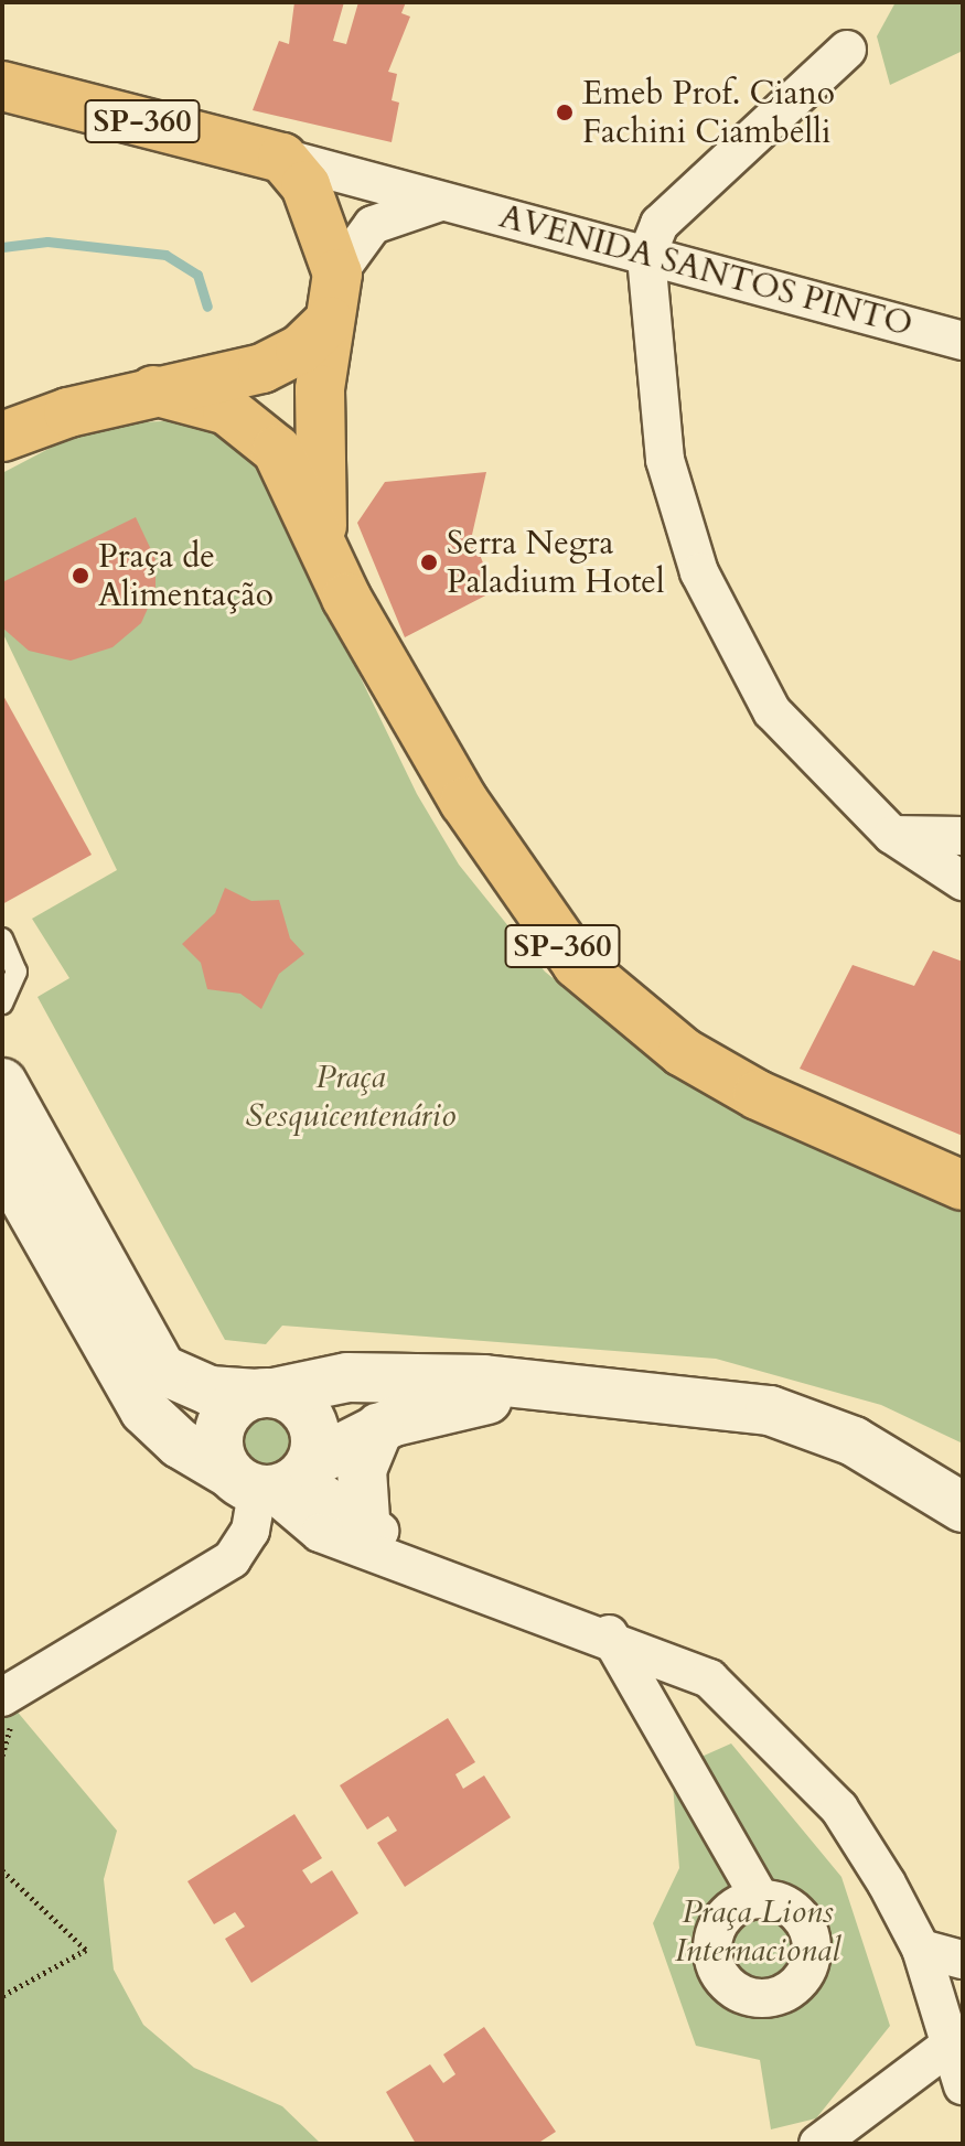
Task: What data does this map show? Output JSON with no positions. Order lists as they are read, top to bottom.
{
  "streets": {
    "main road": ["SP-360"],
    "street": ["AVENIDA SANTOS PINTO"]
  },
  "crossings": [
    ["SP-360", "AVENIDA SANTOS PINTO"]
  ],
  "parks": ["Praça Sesquicentenário", "Praça Lions Internacional"],
  "places": ["Emeb Prof. Ciano Fachini Ciambelli", "Serra Negra Paladium Hotel", "Praça de Alimentação"]
}
